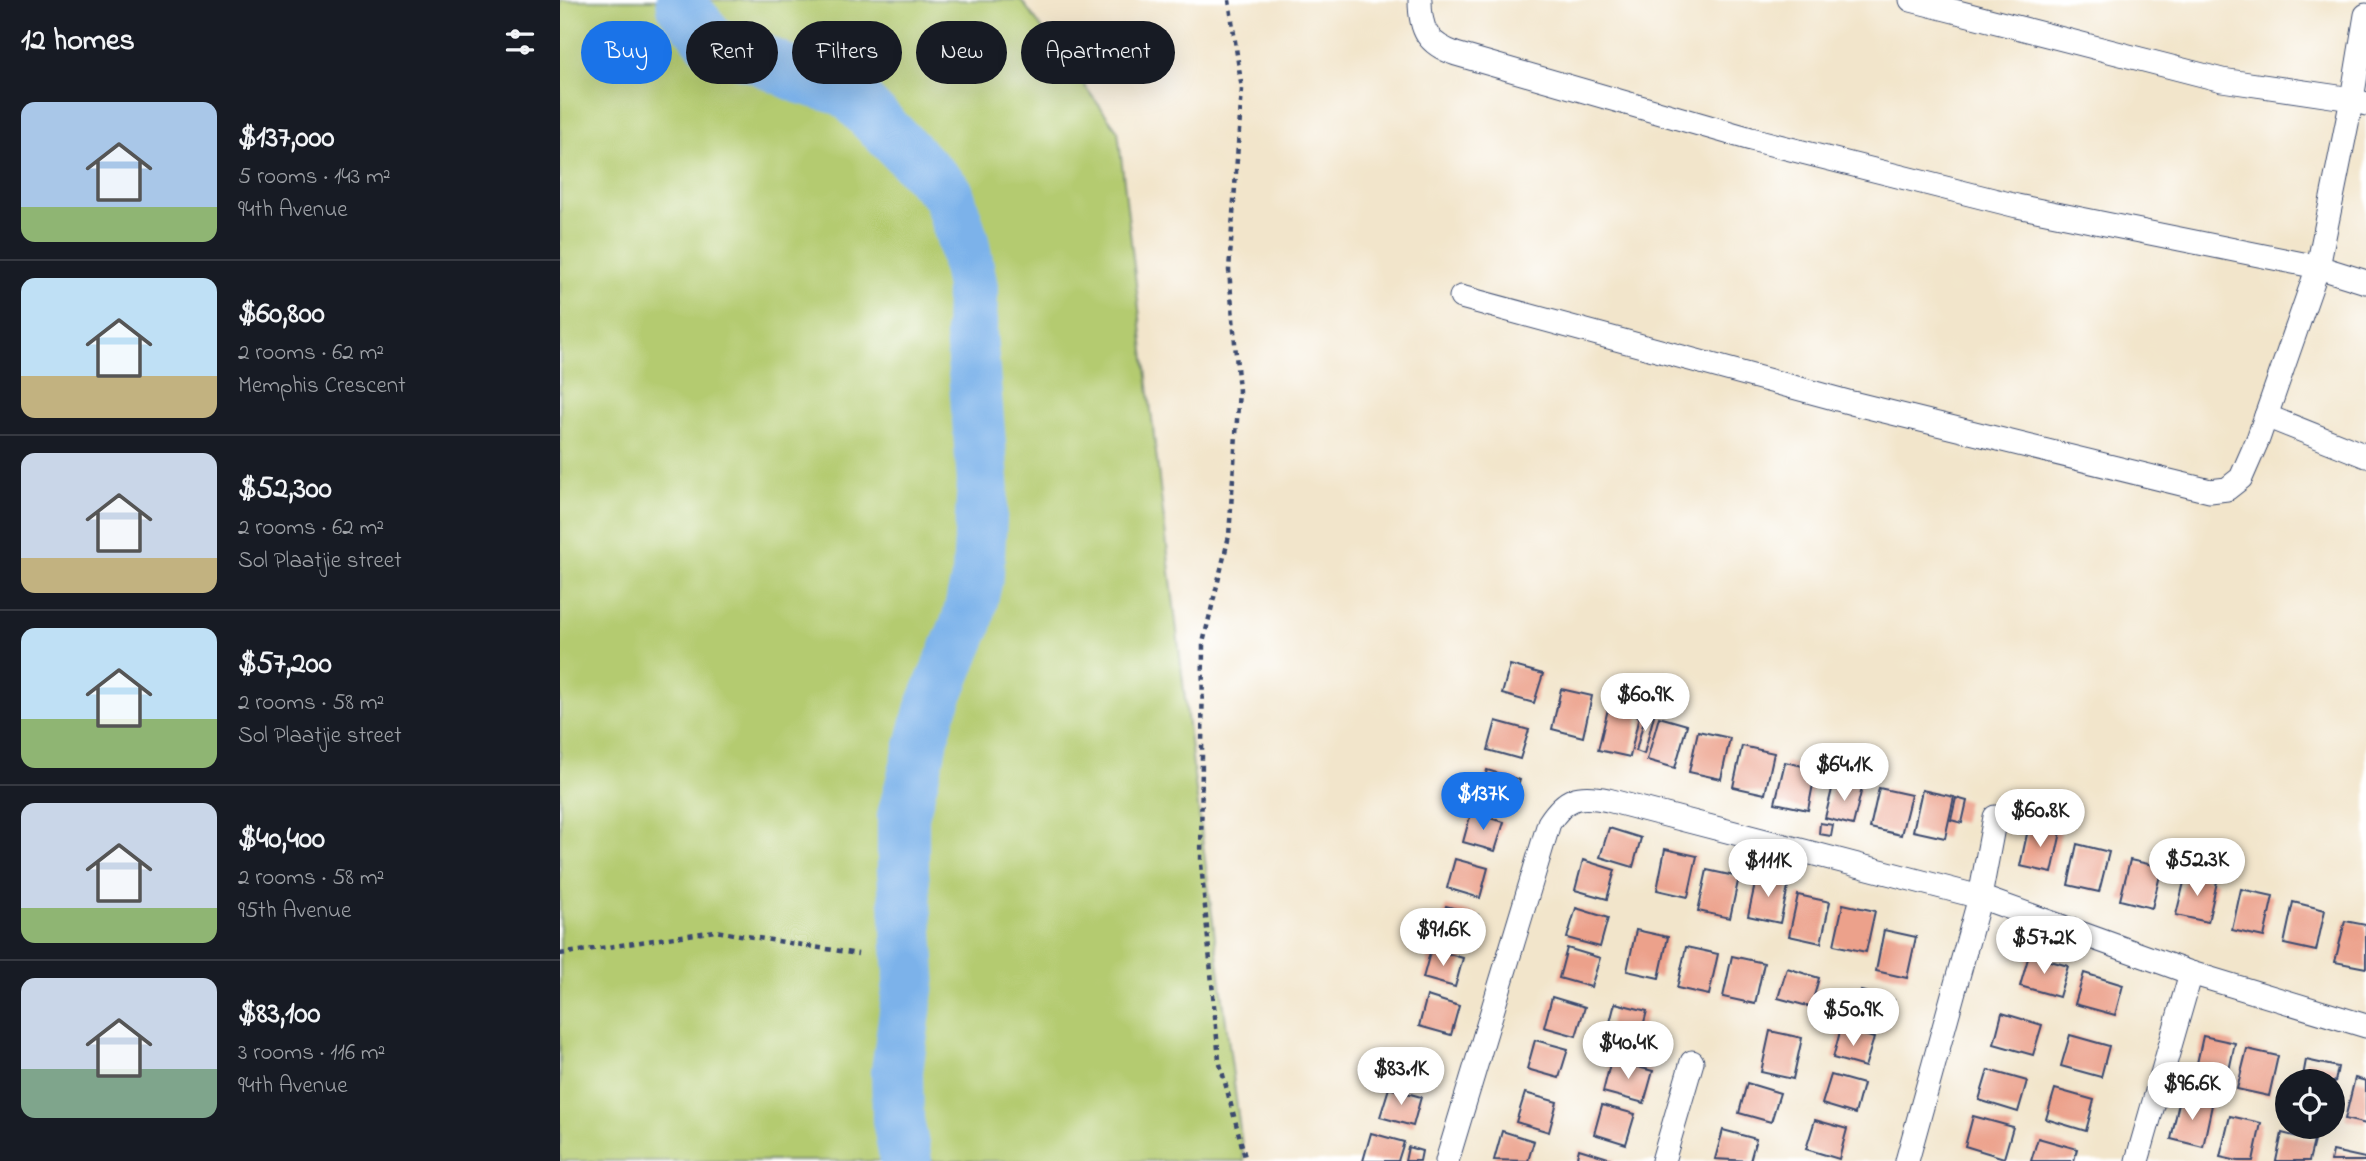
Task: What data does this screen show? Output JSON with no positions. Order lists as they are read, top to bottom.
{
  "page": {
    "heading": "12 homes",
    "chip": [
      "Buy",
      "Rent",
      "Filters",
      "New",
      "Apartment"
    ],
    "list": [
      {
        "name": "$137,000",
        "note": "5 rooms · 143 m² · 94th Avenue"
      },
      {
        "name": "$60,800",
        "note": "2 rooms · 62 m² · Memphis Crescent"
      },
      {
        "name": "$52,300",
        "note": "2 rooms · 62 m² · Sol Plaatjie street"
      },
      {
        "name": "$57,200",
        "note": "2 rooms · 58 m² · Sol Plaatjie street"
      },
      {
        "name": "$40,400",
        "note": "2 rooms · 58 m² · 95th Avenue"
      },
      {
        "name": "$83,100",
        "note": "3 rooms · 116 m² · 94th Avenue"
      }
    ],
    "price": [
      "$60.9K",
      "$64.1K",
      "$137K",
      "$60.8K",
      "$52.3K",
      "$111K",
      "$91.6K",
      "$57.2K",
      "$50.9K",
      "$40.4K",
      "$83.1K",
      "$96.6K"
    ]
  }
}
